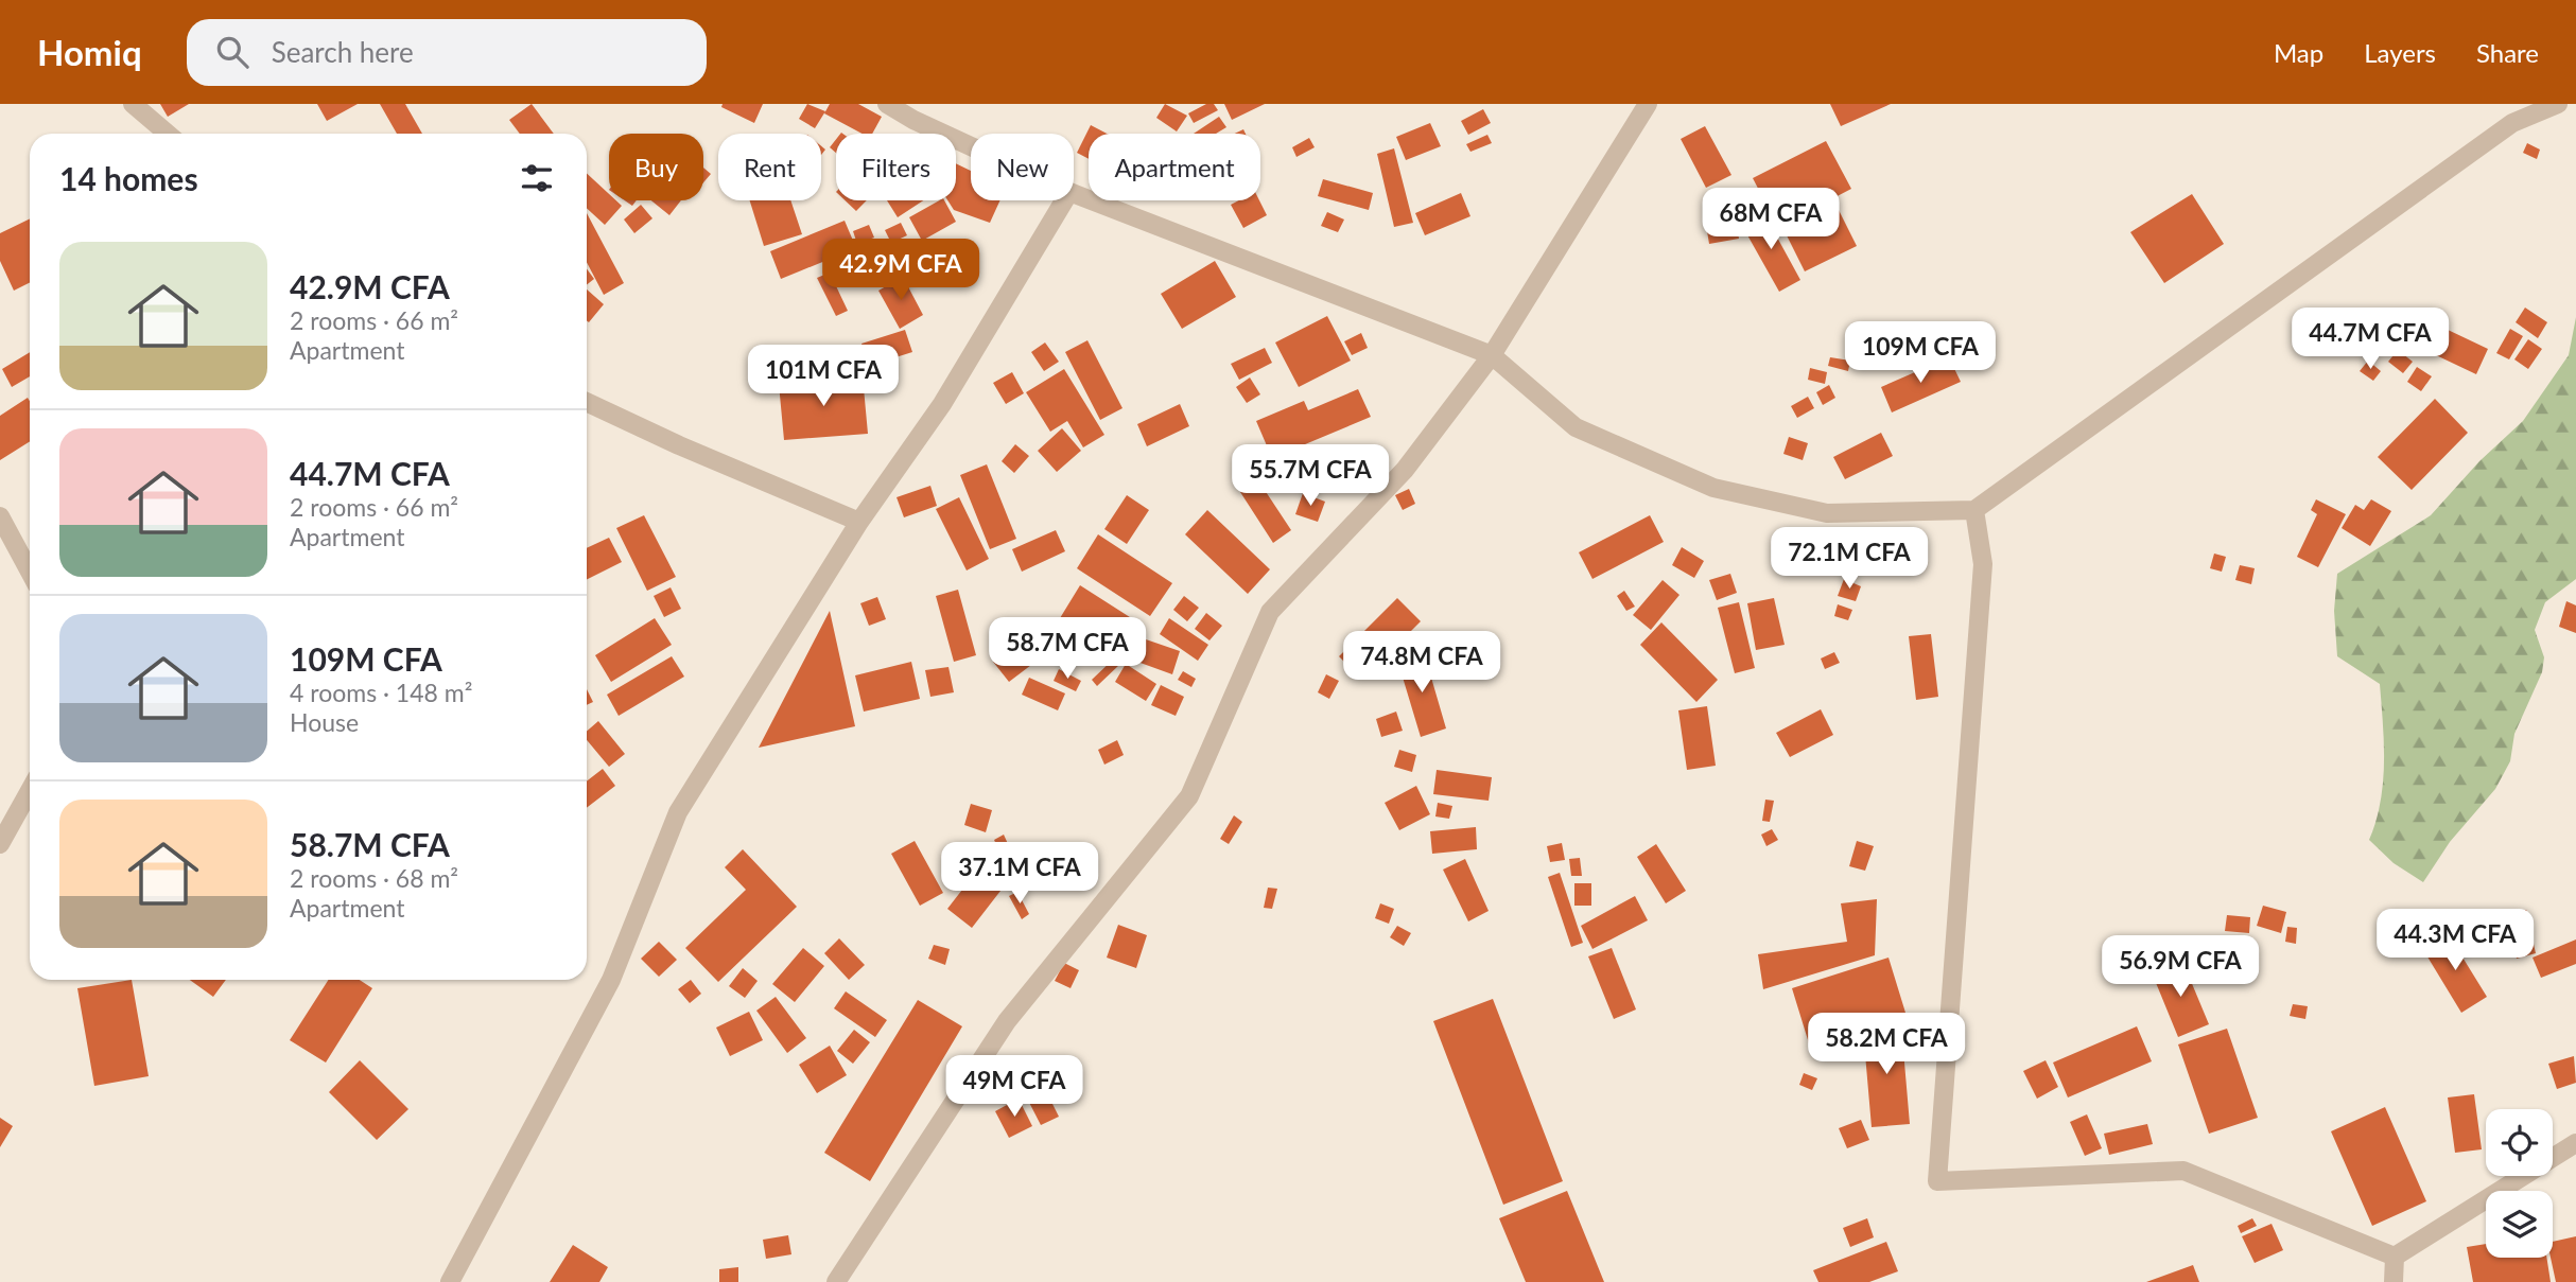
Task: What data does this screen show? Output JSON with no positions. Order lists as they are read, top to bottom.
{
  "page": {
    "header": "Homiq",
    "search": "Search here",
    "nav": ["Map", "Layers", "Share"],
    "chip": [
      "Buy",
      "Rent",
      "Filters",
      "New",
      "Apartment"
    ],
    "heading": "14 homes",
    "price": [
      "68M CFA",
      "42.9M CFA",
      "44.7M CFA",
      "109M CFA",
      "101M CFA",
      "55.7M CFA",
      "72.1M CFA",
      "58.7M CFA",
      "74.8M CFA",
      "37.1M CFA",
      "44.3M CFA",
      "56.9M CFA",
      "58.2M CFA",
      "49M CFA"
    ],
    "list": [
      {
        "name": "42.9M CFA",
        "note": "2 rooms · 66 m² · Apartment"
      },
      {
        "name": "44.7M CFA",
        "note": "2 rooms · 66 m² · Apartment"
      },
      {
        "name": "109M CFA",
        "note": "4 rooms · 148 m² · House"
      },
      {
        "name": "58.7M CFA",
        "note": "2 rooms · 68 m² · Apartment"
      }
    ]
  }
}
